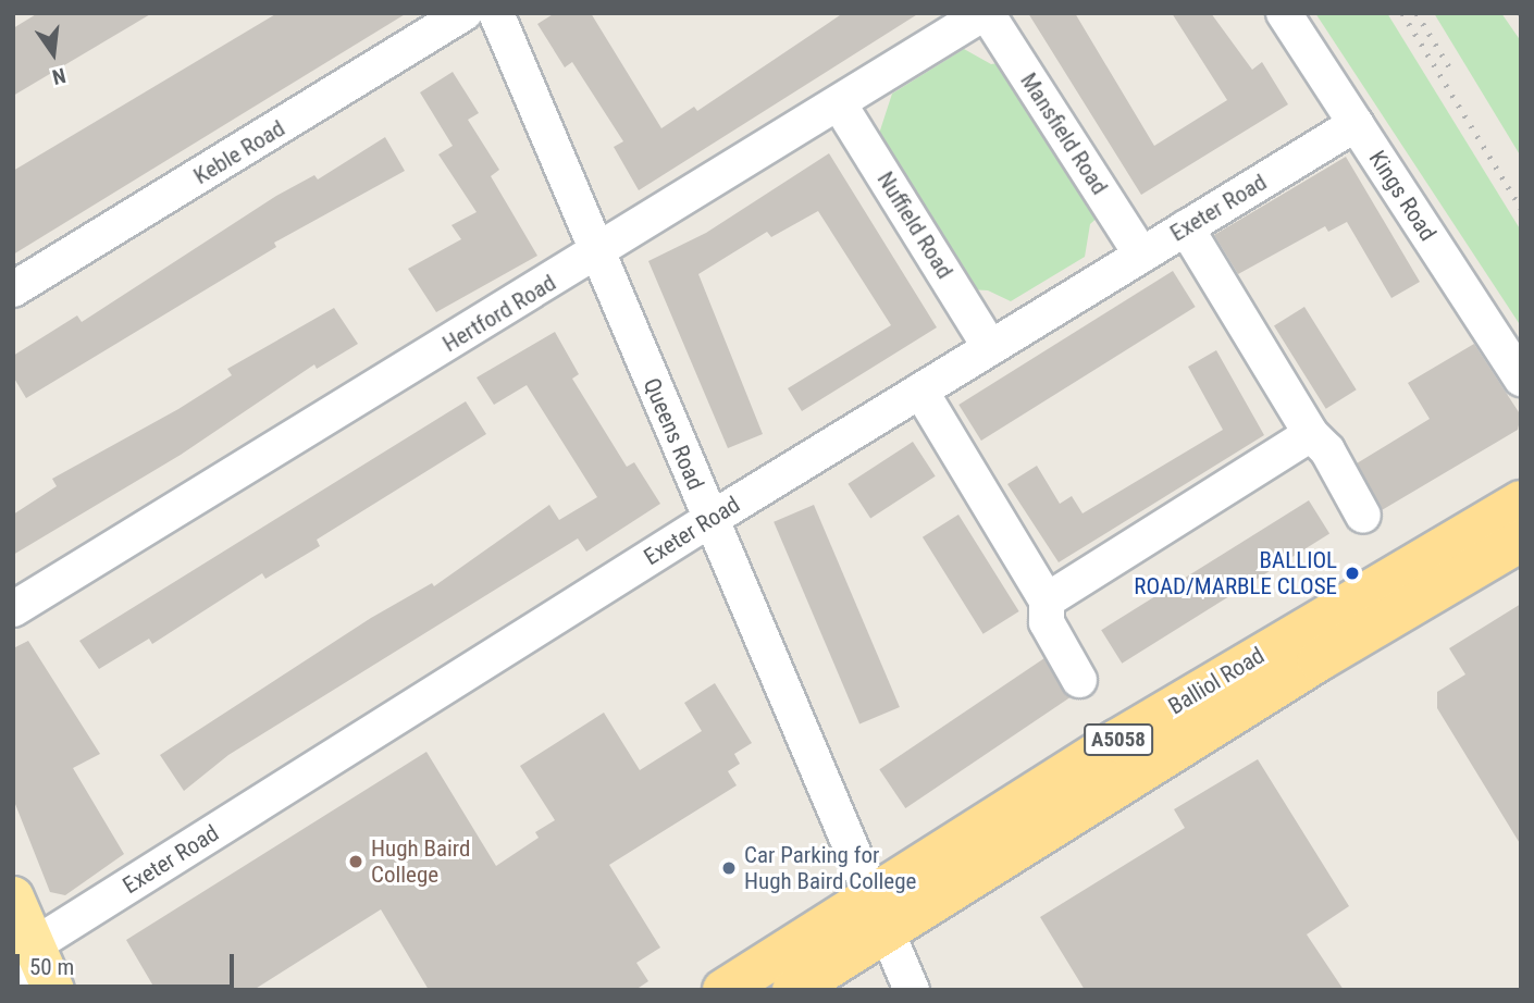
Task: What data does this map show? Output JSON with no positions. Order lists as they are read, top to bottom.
{
  "streets": {
    "highway": ["Balliol Road", "A5058"],
    "street": [
      "Mansfield Road",
      "Keble Road",
      "Kings Road",
      "Exeter Road",
      "Nuffield Road",
      "Hertford Road",
      "Queens Road"
    ]
  },
  "crossings": [
    ["Mansfield Road", "Exeter Road"],
    ["Mansfield Road", "Hertford Road"],
    ["Kings Road", "Exeter Road"],
    ["Exeter Road", "Nuffield Road"],
    ["Exeter Road", "Queens Road"],
    ["Nuffield Road", "Hertford Road"],
    ["Hertford Road", "Queens Road"],
    ["Queens Road", "Balliol Road"]
  ],
  "places": ["BALLIOL ROAD/MARBLE CLOSE", "Hugh Baird College", "Car Parking for Hugh Baird College"],
  "scale_bar": "50 m",
  "north": "bottom"
}
